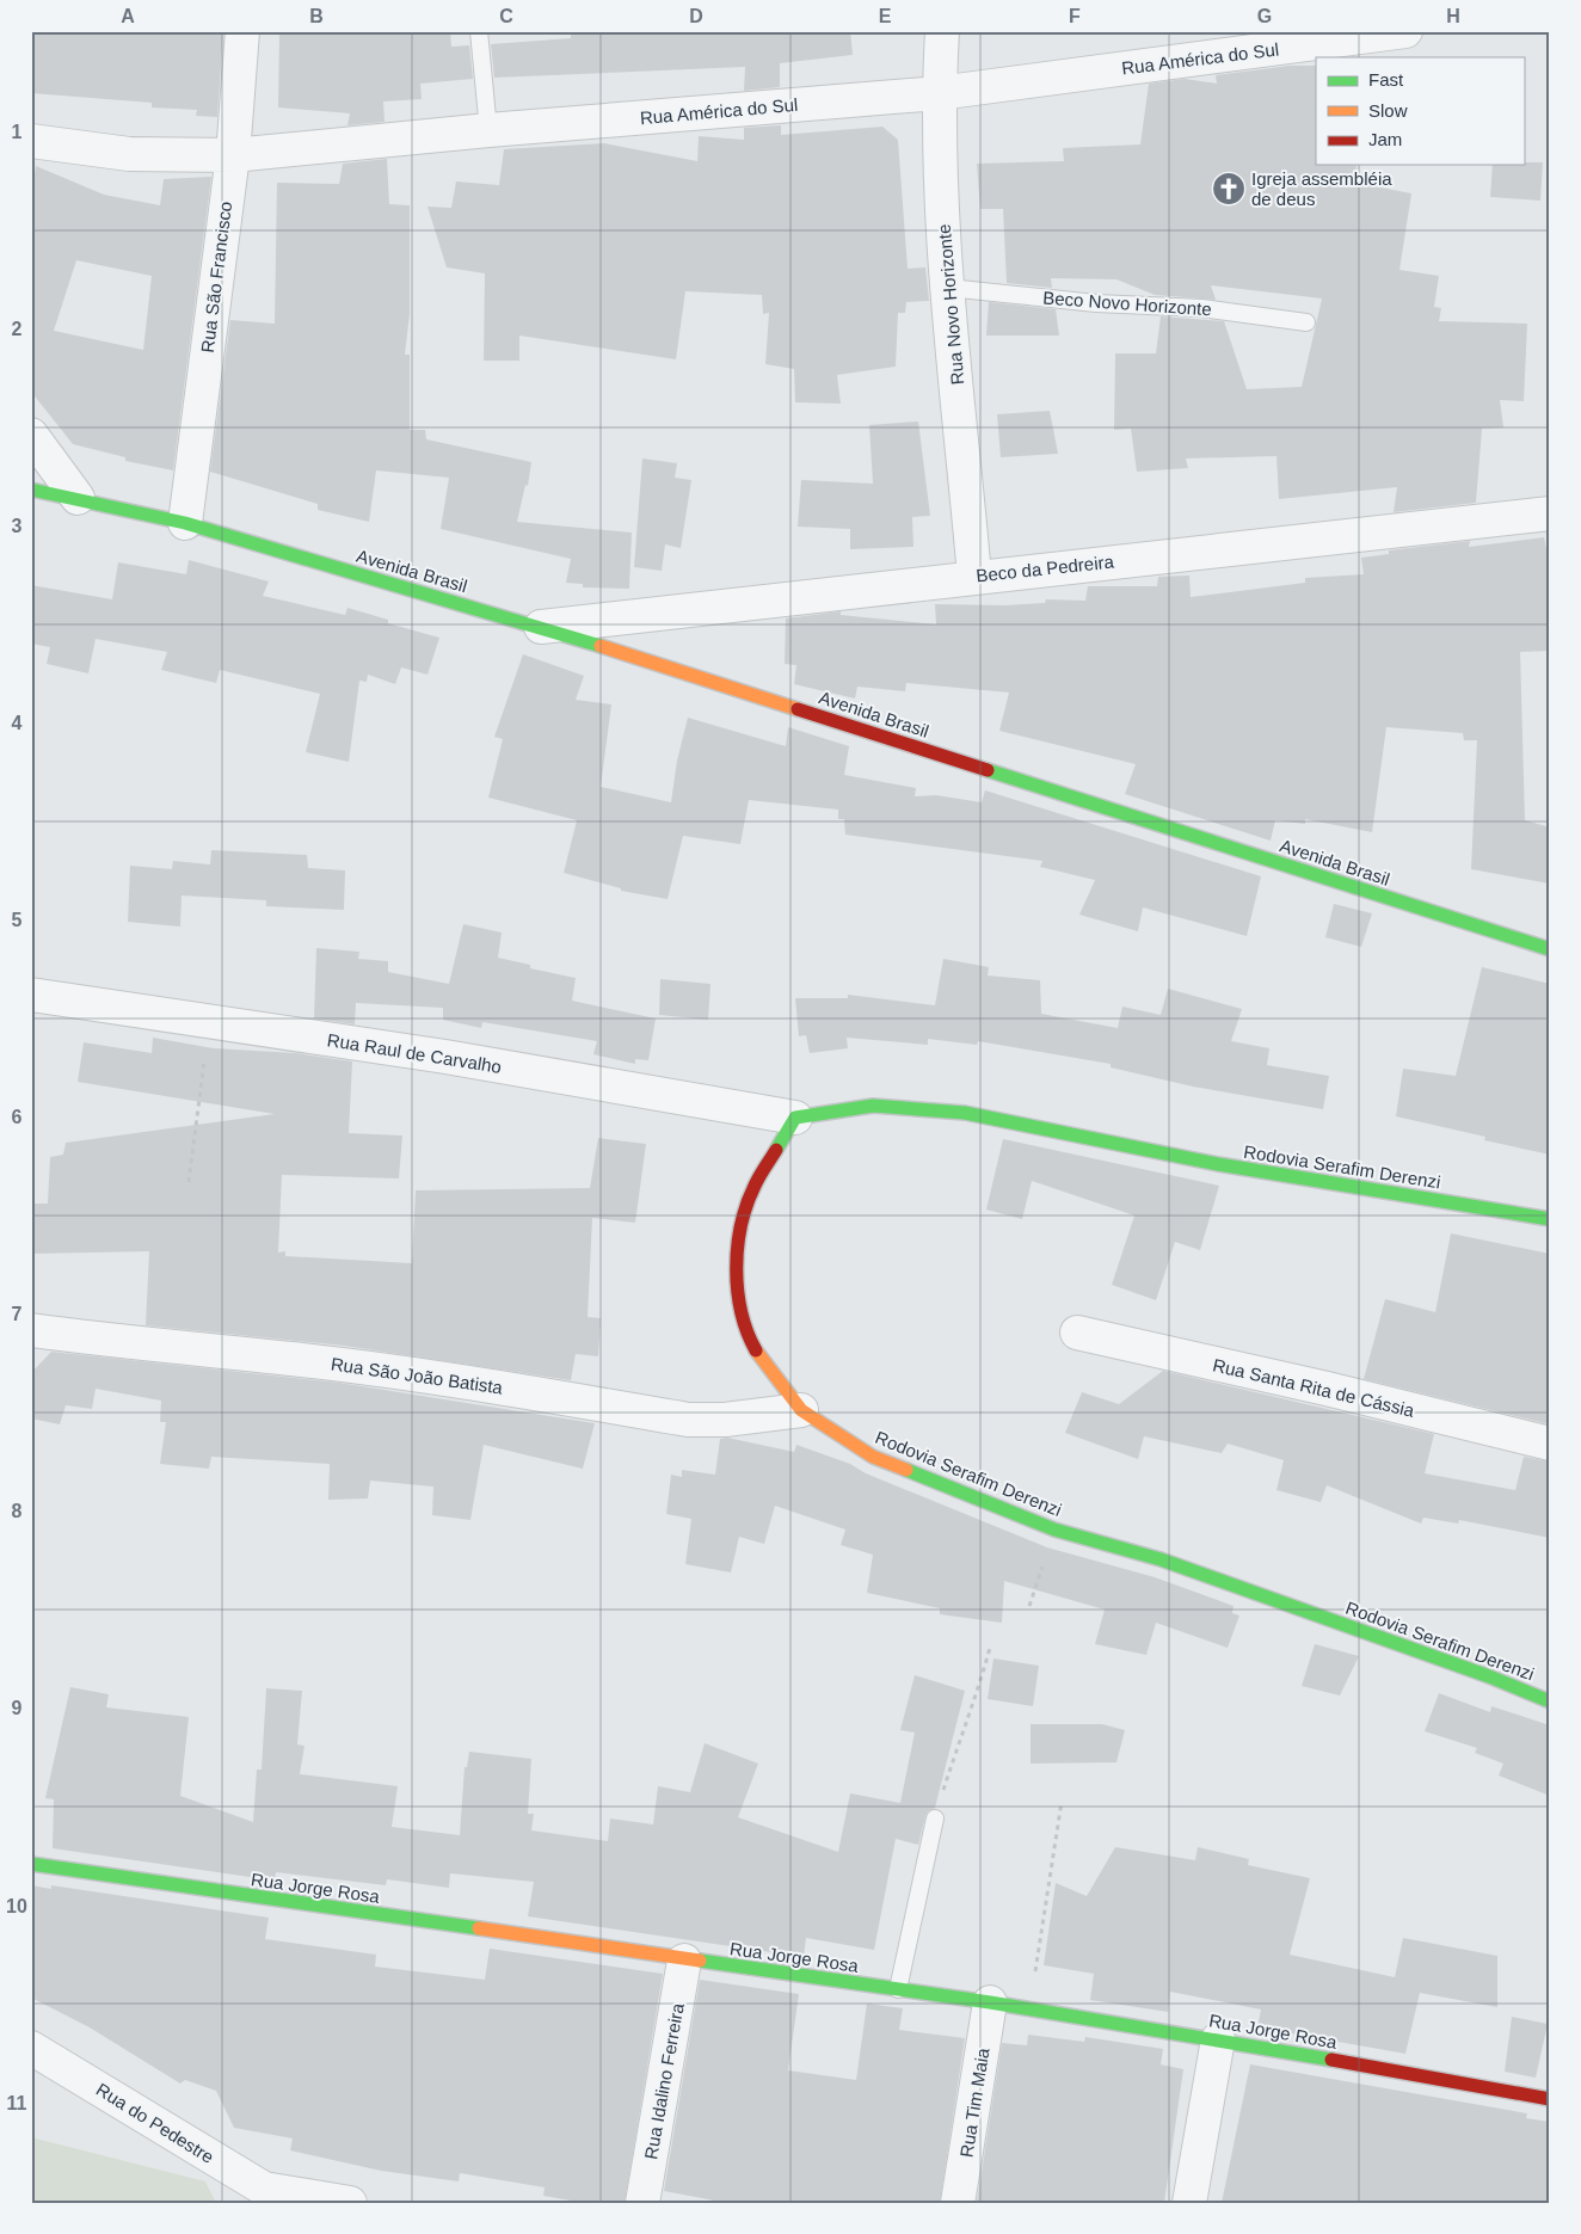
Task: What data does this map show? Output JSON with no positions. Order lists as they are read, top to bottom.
{
  "streets": {
    "street": [
      "Rua América do Sul",
      "Rua São Francisco",
      "Rua Novo Horizonte",
      "Beco da Pedreira",
      "Avenida Brasil",
      "Rua Raul de Carvalho",
      "Rodovia Serafim Derenzi",
      "Rua São João Batista",
      "Rua Santa Rita de Cássia",
      "Rua Jorge Rosa",
      "Rua Idalino Ferreira",
      "Rua Tim Maia",
      "Rua do Pedestre"
    ],
    "lane": ["Beco Novo Horizonte"]
  },
  "crossings": [
    ["Rua América do Sul", "Rua São Francisco"],
    ["Rua América do Sul", "Rua Novo Horizonte"],
    ["Rua São Francisco", "Avenida Brasil"],
    ["Beco Novo Horizonte", "Rua Novo Horizonte"],
    ["Rua Novo Horizonte", "Beco da Pedreira"],
    ["Beco da Pedreira", "Avenida Brasil"],
    ["Rua Raul de Carvalho", "Rodovia Serafim Derenzi"],
    ["Rodovia Serafim Derenzi", "Rua São João Batista"],
    ["Rua Jorge Rosa", "Rua Idalino Ferreira"],
    ["Rua Jorge Rosa", "Rua Tim Maia"]
  ],
  "places": {
    "church": ["Igreja assembléia de deus"]
  },
  "legend": ["Fast", "Slow", "Jam"],
  "grid": {
    "columns": [
      "A",
      "B",
      "C",
      "D",
      "E",
      "F",
      "G",
      "H"
    ],
    "rows": [
      "1",
      "2",
      "3",
      "4",
      "5",
      "6",
      "7",
      "8",
      "9",
      "10",
      "11"
    ]
  }
}
